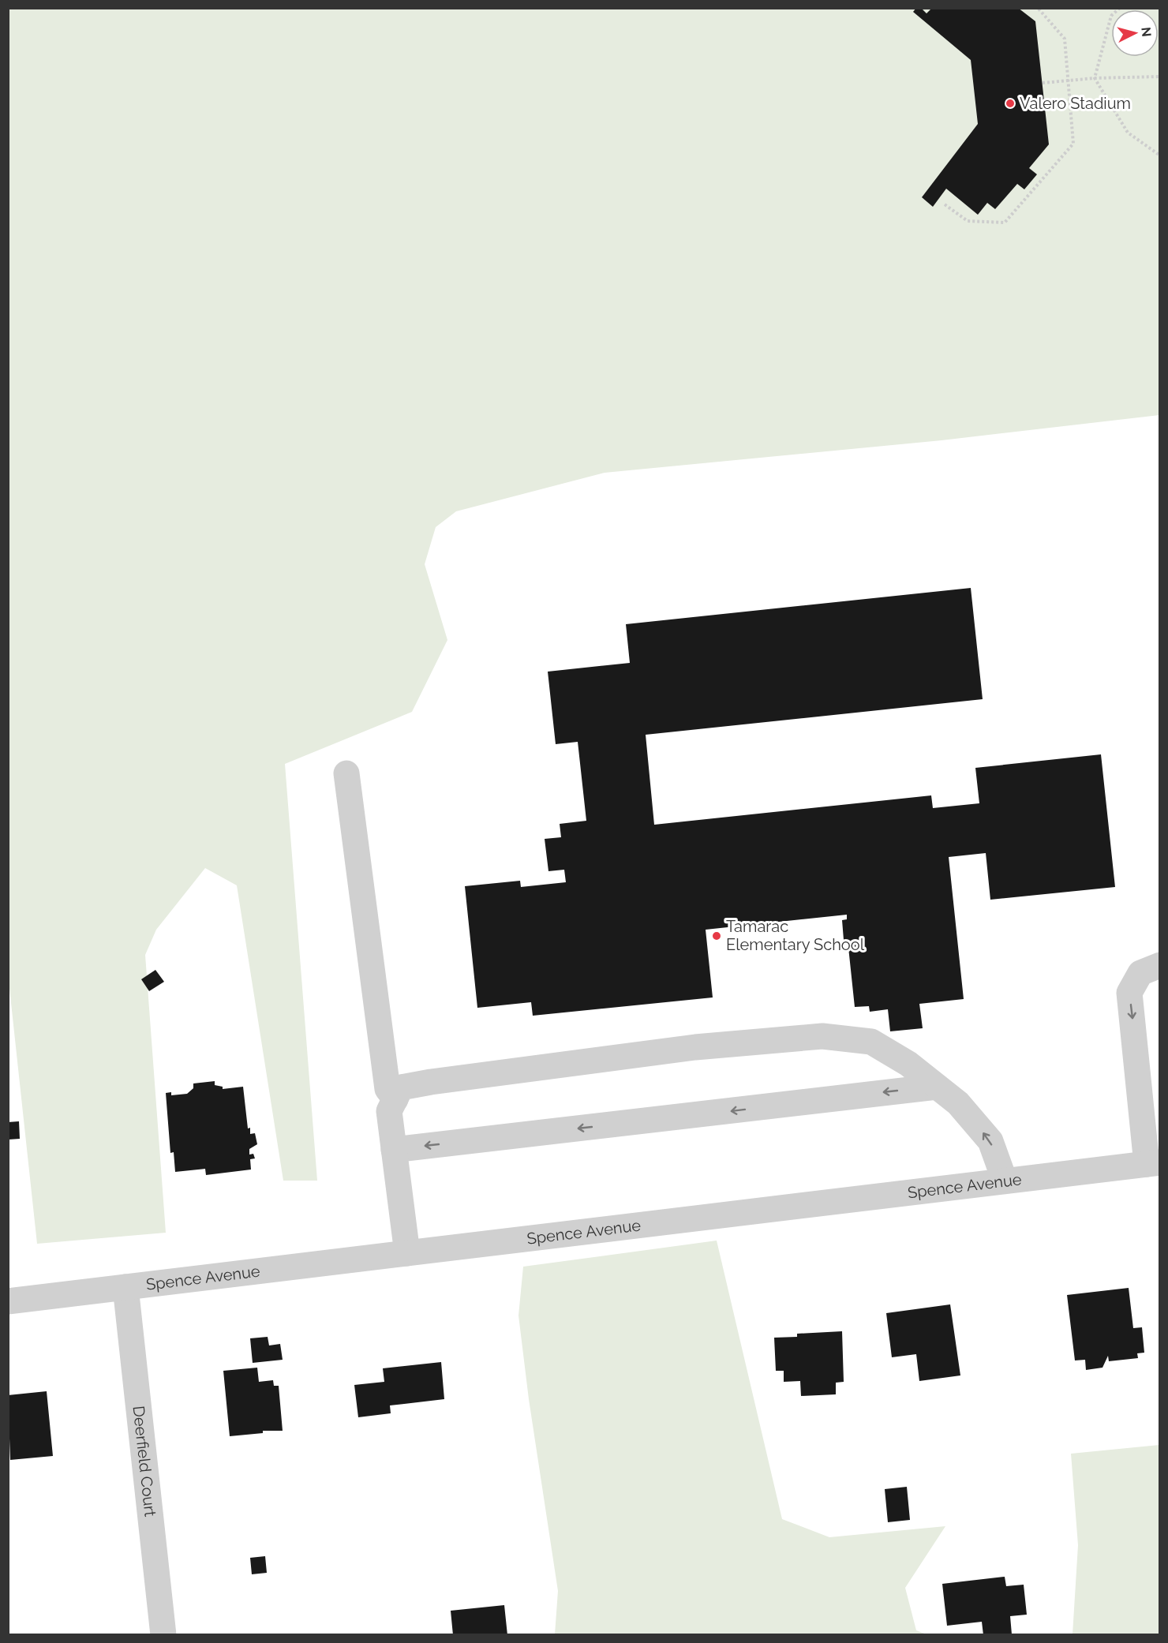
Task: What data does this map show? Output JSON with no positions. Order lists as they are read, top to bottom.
{
  "streets": {
    "street": ["Spence Avenue", "Deerfield Court"]
  },
  "crossings": [
    ["Spence Avenue", "Deerfield Court"]
  ],
  "places": ["Valero Stadium", "Tamarac Elementary School"],
  "north": "right"
}
